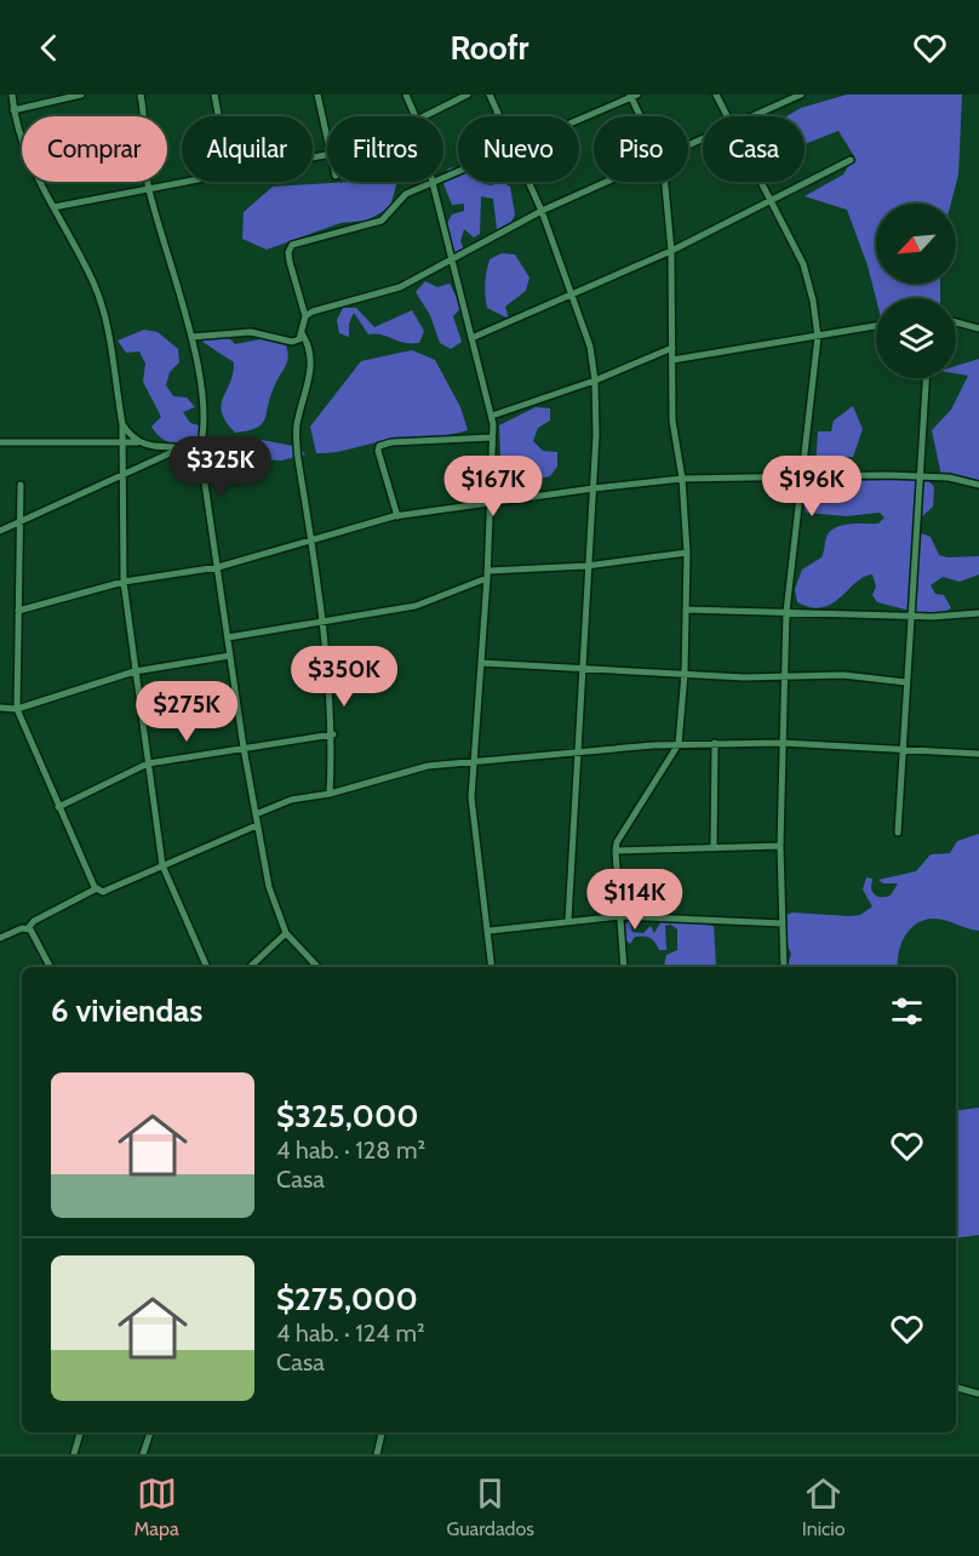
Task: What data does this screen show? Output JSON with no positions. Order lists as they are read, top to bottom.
{
  "north": "bottom left",
  "page": {
    "header": "Roofr",
    "chip": [
      "Comprar",
      "Alquilar",
      "Filtros",
      "Nuevo",
      "Piso",
      "Casa"
    ],
    "price": [
      "$325K",
      "$167K",
      "$196K",
      "$350K",
      "$275K",
      "$114K"
    ],
    "heading": "6 viviendas",
    "list": [
      {
        "name": "$325,000",
        "note": "4 hab. · 128 m² · Casa"
      },
      {
        "name": "$275,000",
        "note": "4 hab. · 124 m² · Casa"
      }
    ],
    "tabs": ["Mapa", "Guardados", "Inicio"]
  }
}
